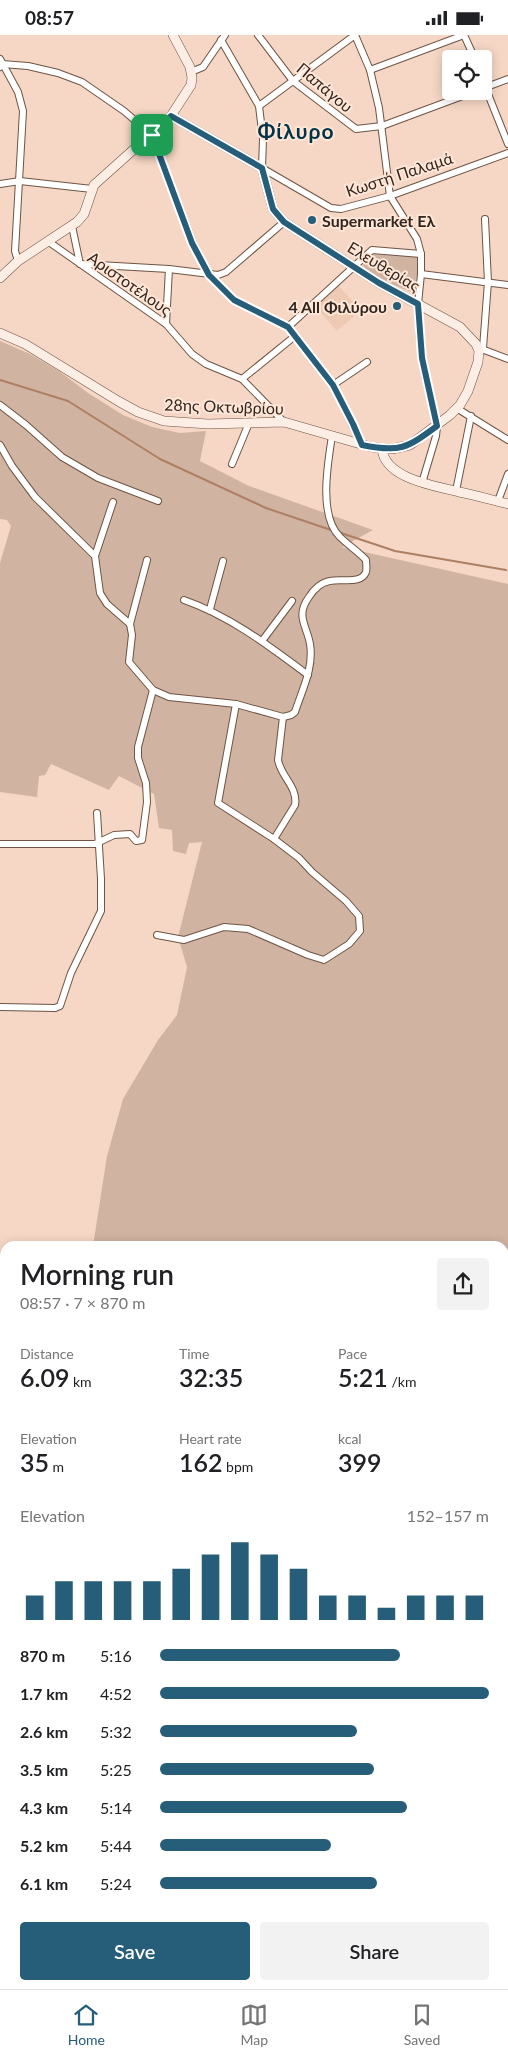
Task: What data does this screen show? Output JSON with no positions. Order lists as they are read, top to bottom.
{
  "streets": {
    "street": [
      "Παπάγου",
      "Κωστή Παλαμά",
      "Ελευθερίας",
      "Αριστοτέλους",
      "28ης Οκτωβρίου"
    ]
  },
  "crossings": [
    ["Κωστή Παλαμά", "Ελευθερίας"],
    ["Αριστοτέλους", "28ης Οκτωβρίου"]
  ],
  "districts": ["Φίλυρο"],
  "places": ["Supermarket Ελ", "4 All Φιλύρου"],
  "page": {
    "status": "08:57",
    "heading": ["Morning run", "08:57 · 7 × 870 m"],
    "stats": [
      ["Distance", "6.09 km"],
      ["Time", "32:35"],
      ["Pace", "5:21 /km"],
      ["Elevation", "35 m"],
      ["Heart rate", "162 bpm"],
      ["kcal", "399"]
    ],
    "chart": ["Elevation", "152–157 m"],
    "list": [
      {
        "name": "870 m",
        "note": "5:16"
      },
      {
        "name": "1.7 km",
        "note": "4:52"
      },
      {
        "name": "2.6 km",
        "note": "5:32"
      },
      {
        "name": "3.5 km",
        "note": "5:25"
      },
      {
        "name": "4.3 km",
        "note": "5:14"
      },
      {
        "name": "5.2 km",
        "note": "5:44"
      },
      {
        "name": "6.1 km",
        "note": "5:24"
      }
    ],
    "buttons": ["Save", "Share"],
    "tabs": ["Home", "Map", "Saved"]
  }
}
